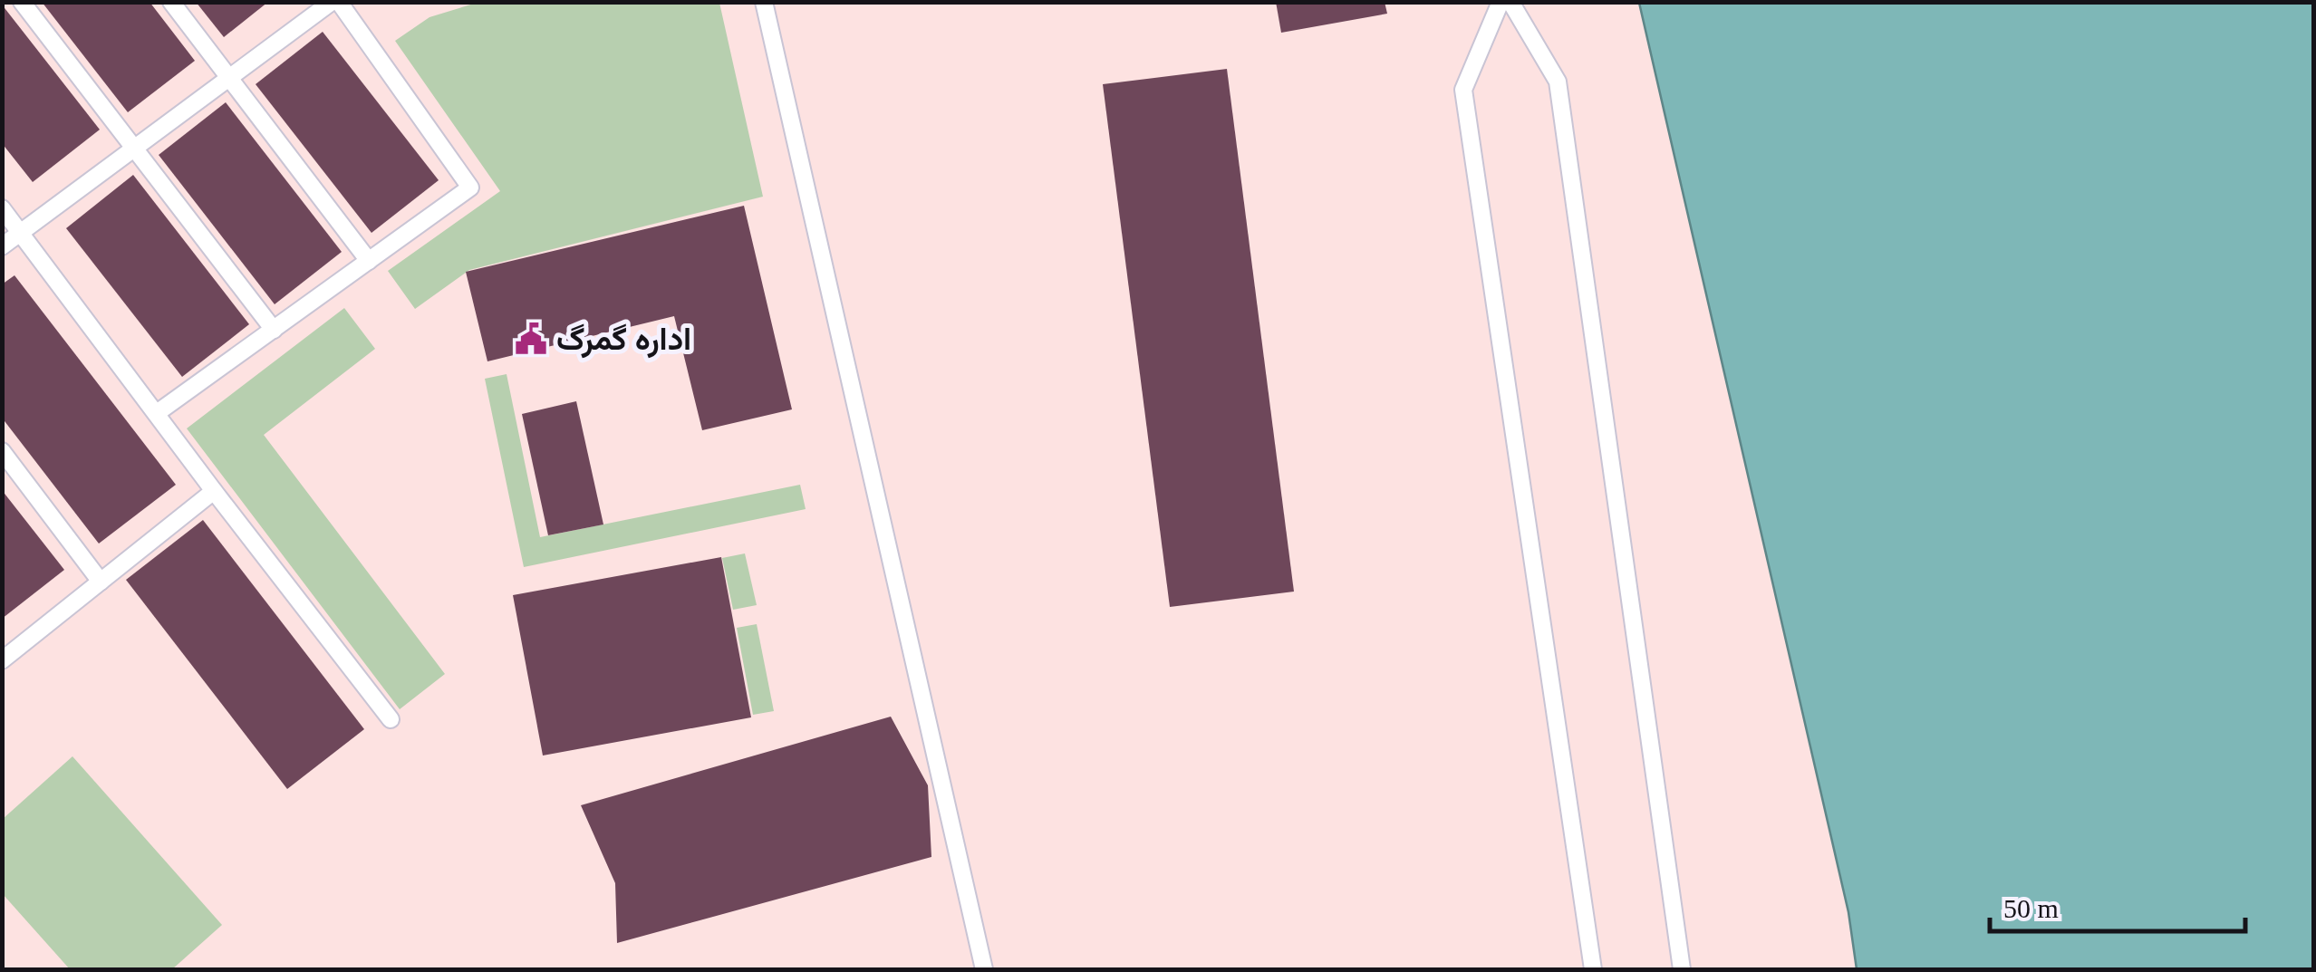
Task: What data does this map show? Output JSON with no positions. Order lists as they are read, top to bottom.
{
  "places": {
    "public building": ["اداره گمرگ"]
  },
  "scale_bar": "50 m"
}
